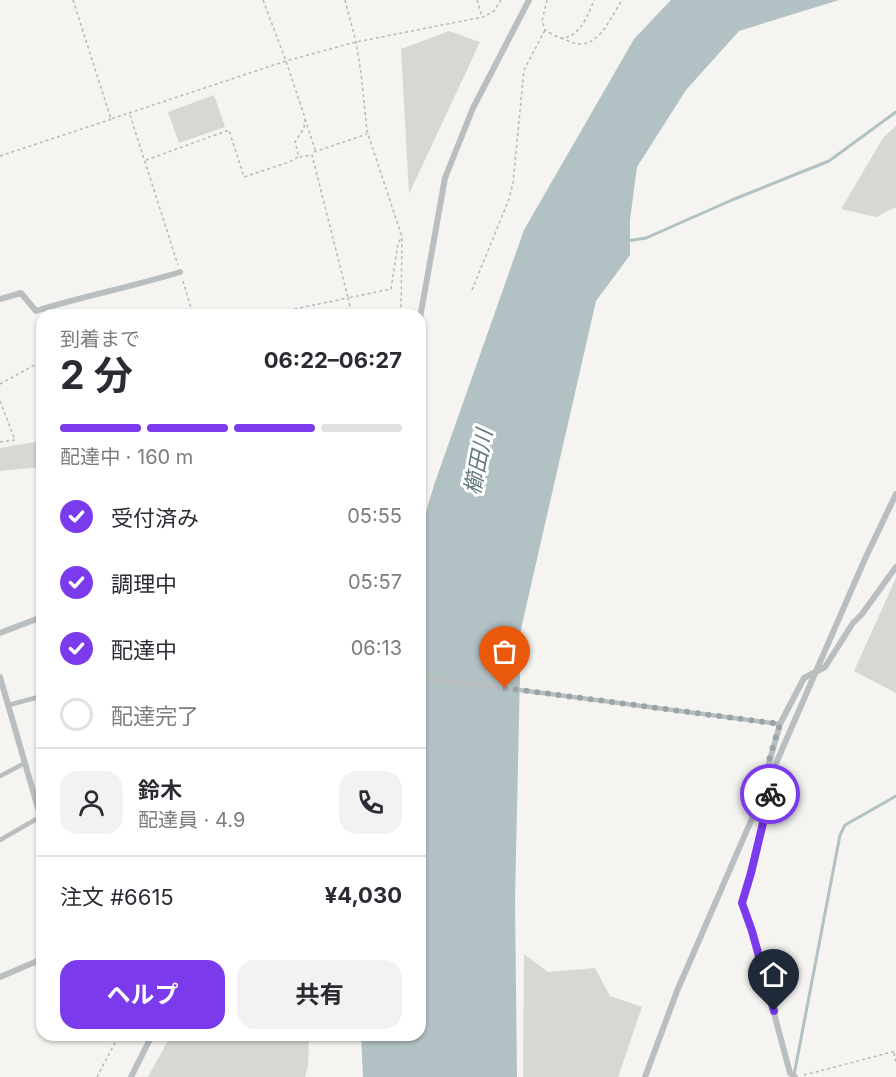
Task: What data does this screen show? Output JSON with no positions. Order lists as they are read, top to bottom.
{
  "water": ["櫛田川"],
  "page": {
    "heading": ["2 分", "到着まで", "06:22–06:27"],
    "panel": [
      "鈴木",
      "配達員 · 4.9",
      "注文 #6615",
      "¥4,030"
    ],
    "bar": "配達中 · 160 m",
    "list": [
      ["受付済み", "05:55"],
      ["調理中", "05:57"],
      ["配達中", "06:13"],
      "配達完了"
    ],
    "buttons": ["ヘルプ", "共有"]
  }
}
